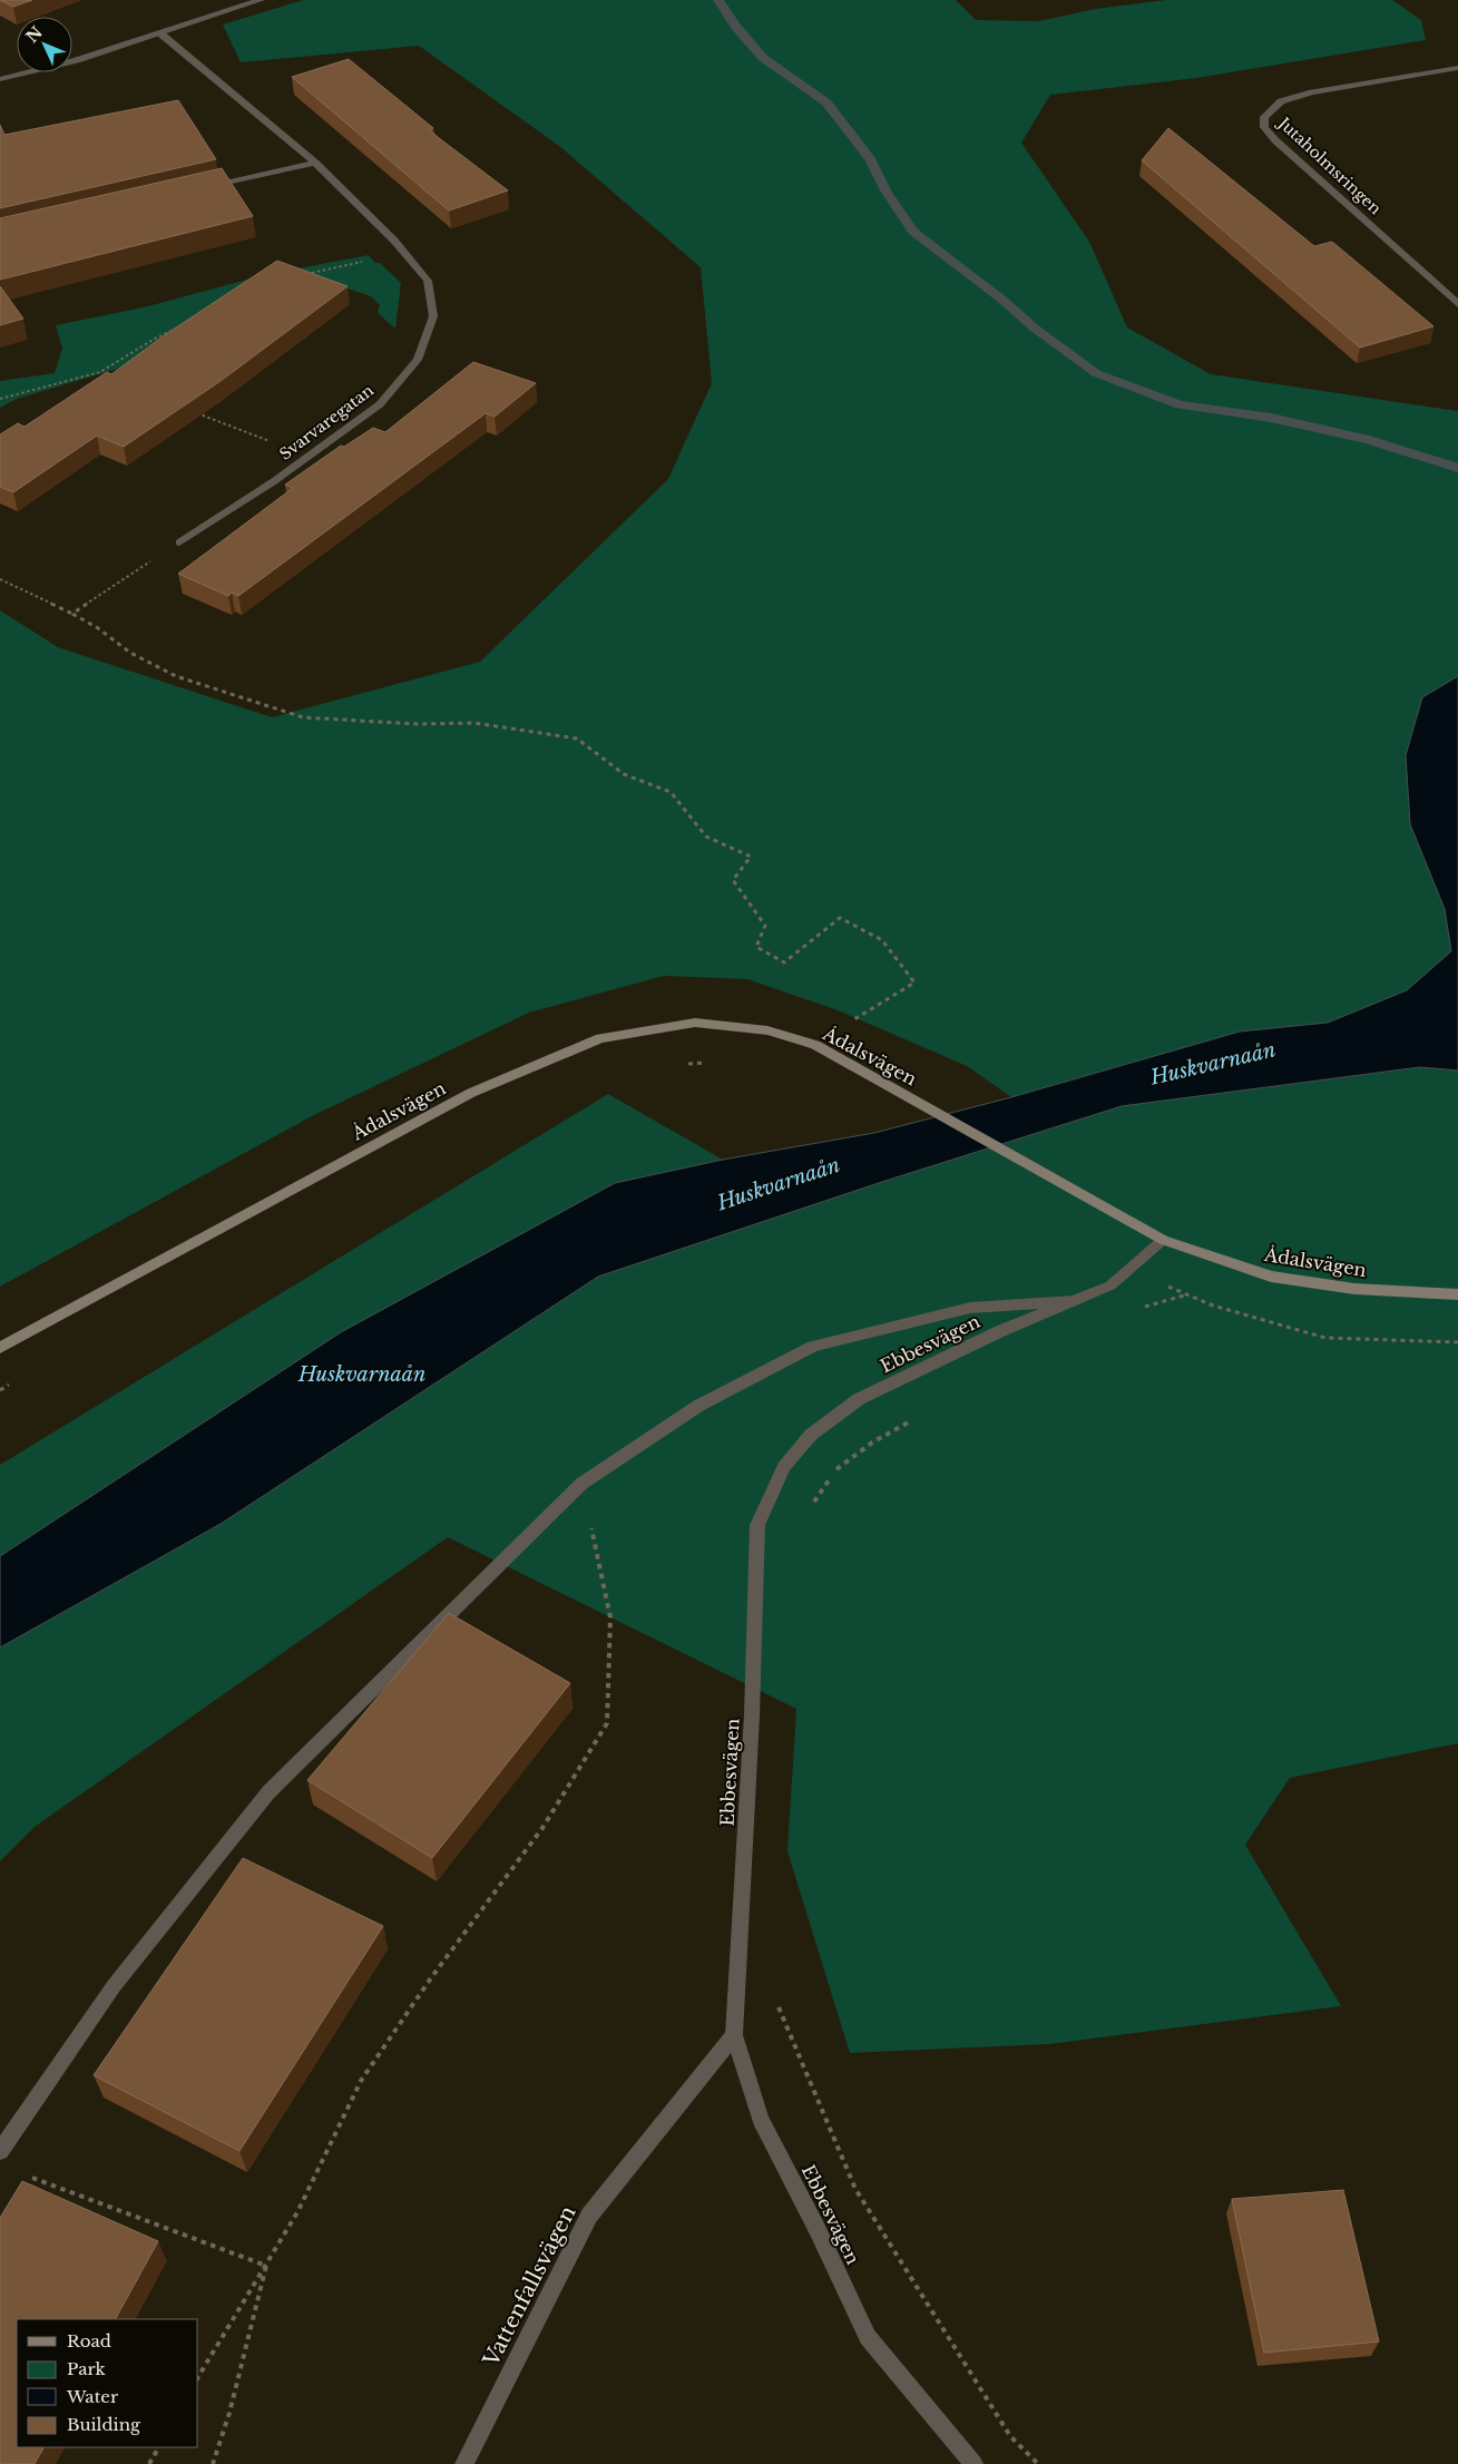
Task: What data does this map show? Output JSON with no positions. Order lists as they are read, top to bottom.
{
  "streets": {
    "main road": ["Ådalsvägen"],
    "street": [
      "Jutaholmsringen",
      "Svarvaregatan",
      "Ebbesvägen",
      "Vattenfallsvägen"
    ]
  },
  "crossings": [
    ["Ådalsvägen", "Ebbesvägen"],
    ["Ebbesvägen", "Vattenfallsvägen"]
  ],
  "water": ["Huskvarnaån"],
  "legend": [
    "Road",
    "Park",
    "Water",
    "Building"
  ],
  "north": "top left"
}
